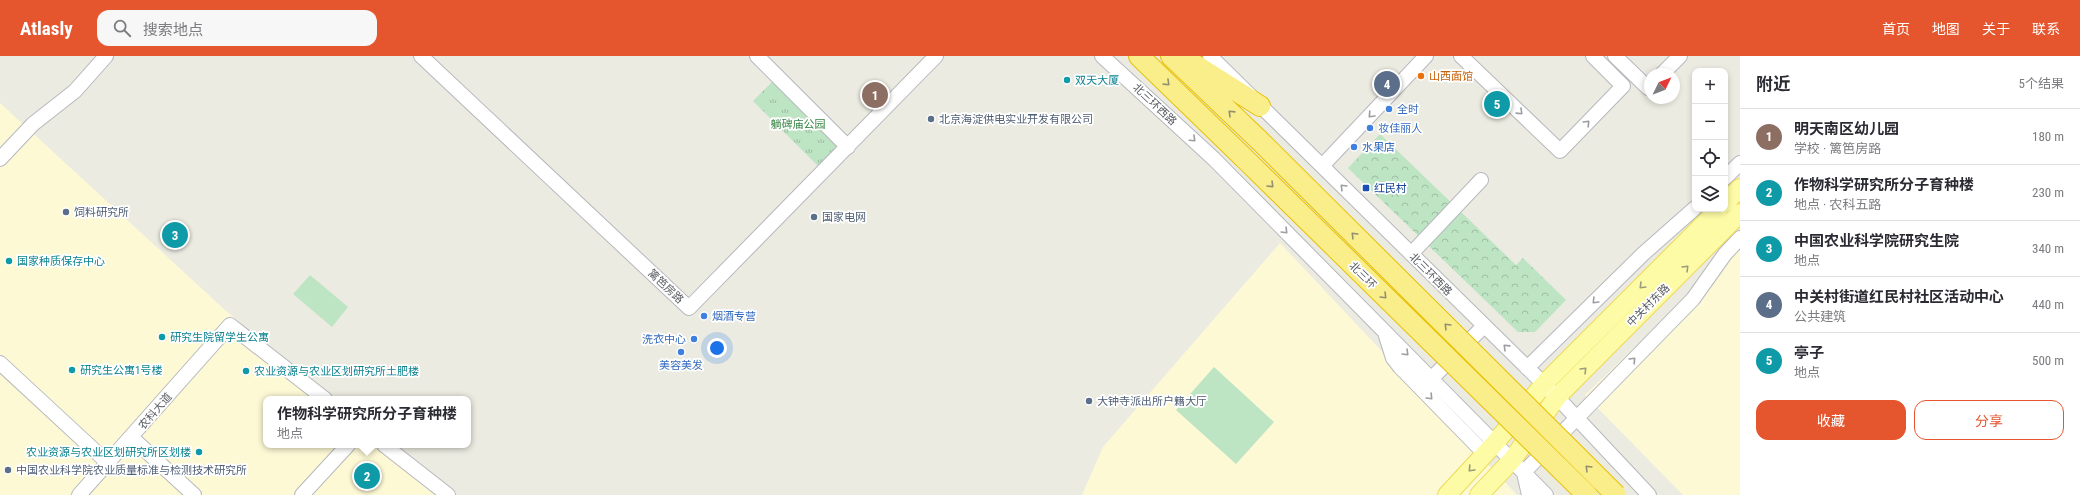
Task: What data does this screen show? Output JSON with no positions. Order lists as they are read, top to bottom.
{
  "streets": {
    "highway": ["北三环"],
    "main road": ["中关村东路"],
    "street": ["北三环西路", "篱笆房路", "农科大道"]
  },
  "crossings": [
    ["北三环西路", "中关村东路"]
  ],
  "parks": ["躺碑庙公园"],
  "places": {
    "other": [
      "山西面馆",
      "双天大厦",
      "全时",
      "北京海淀供电实业开发有限公司",
      "妆佳丽人",
      "水果店",
      "饲料研究所",
      "国家电网",
      "国家种质保存中心",
      "烟酒专营",
      "研究生院留学生公寓",
      "洗衣中心",
      "美容美发",
      "研究生公寓1号楼",
      "农业资源与农业区划研究所土肥楼",
      "大钟寺派出所户籍大厅",
      "农业资源与农业区划研究所区划楼",
      "中国农业科学院农业质量标准与检测技术研究所"
    ],
    "transit": ["红民村"]
  },
  "north": "top right",
  "page": {
    "header": "Atlasly",
    "search": "搜索地点",
    "nav": [
      "首页",
      "地图",
      "关于",
      "联系"
    ],
    "heading": ["附近", "5个结果"],
    "map_buttons": ["+", "−"],
    "pins": [
      "4",
      "1",
      "5",
      "3",
      "2"
    ],
    "list": [
      {
        "mark": "1",
        "name": "明天南区幼儿园",
        "note": "学校 · 篱笆房路",
        "value": "180 m"
      },
      {
        "mark": "2",
        "name": "作物科学研究所分子育种楼",
        "note": "地点 · 农科五路",
        "value": "230 m"
      },
      {
        "mark": "3",
        "name": "中国农业科学院研究生院",
        "note": "地点",
        "value": "340 m"
      },
      {
        "mark": "4",
        "name": "中关村街道红民村社区活动中心",
        "note": "公共建筑",
        "value": "440 m"
      },
      {
        "mark": "5",
        "name": "亭子",
        "note": "地点",
        "value": "500 m"
      }
    ],
    "buttons": ["收藏", "分享"],
    "popup": ["作物科学研究所分子育种楼", "地点"]
  }
}
